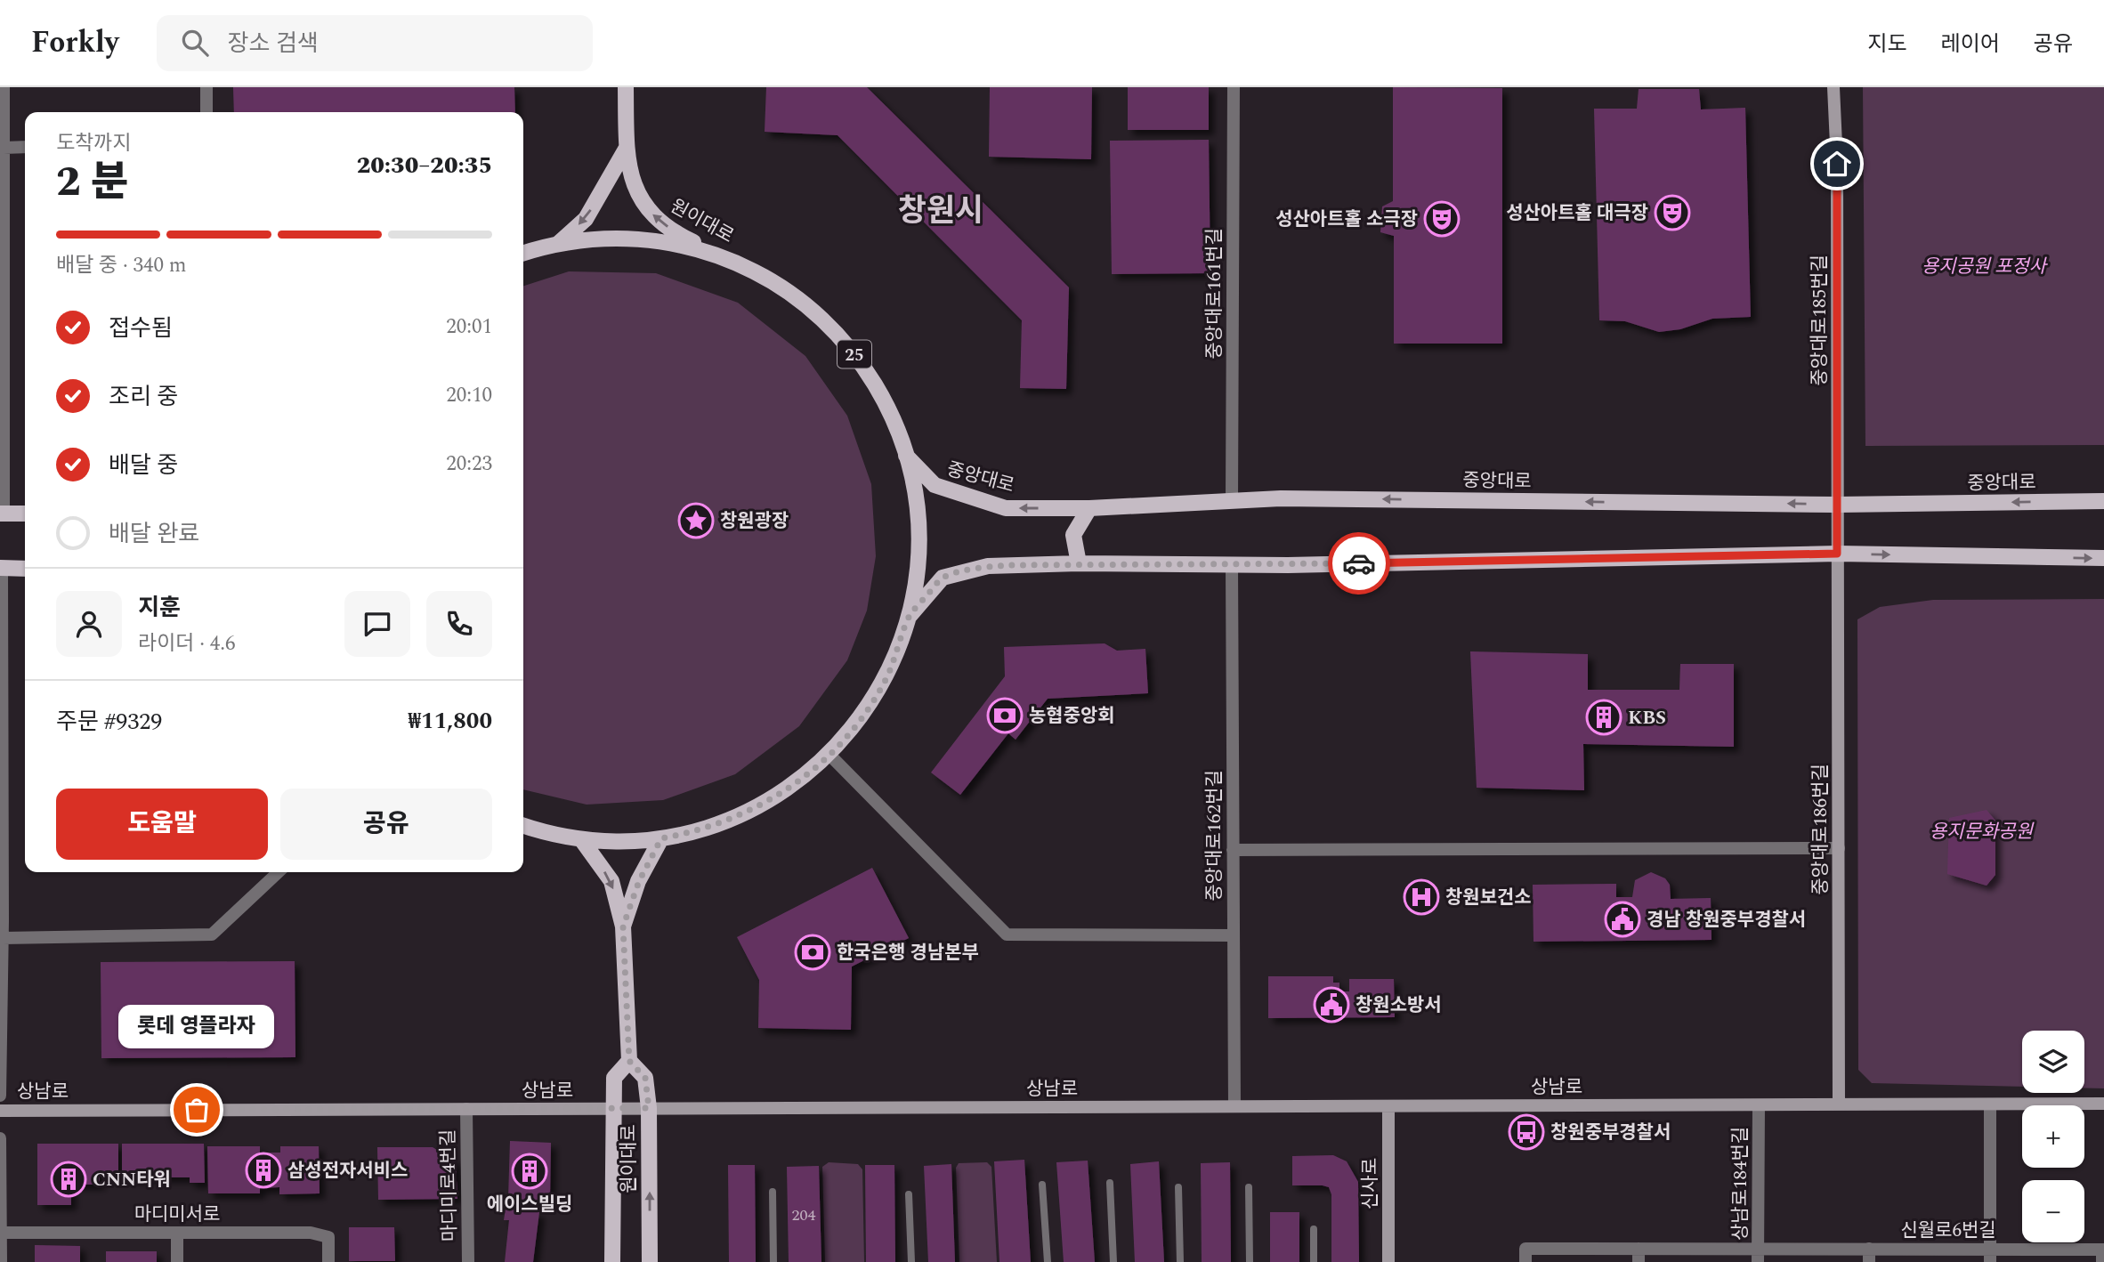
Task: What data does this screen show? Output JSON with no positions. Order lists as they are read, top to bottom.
{
  "streets": {
    "main road": [
      "원이대로",
      "중앙대로185번길",
      "25",
      "중앙대로",
      "중앙대로186번길",
      "상남로",
      "신사로"
    ],
    "street": [
      "중앙대로161번길",
      "중앙대로162번길",
      "상남로184번길",
      "마디미로4번길",
      "마디미서로",
      "신월로6번길"
    ]
  },
  "crossings": [
    ["원이대로", "25"],
    ["원이대로", "상남로"],
    ["중앙대로161번길", "중앙대로"],
    ["중앙대로185번길", "중앙대로"],
    ["중앙대로185번길", "중앙대로186번길"],
    ["25", "중앙대로"],
    ["중앙대로186번길", "상남로"],
    ["중앙대로162번길", "상남로"],
    ["상남로", "신사로"],
    ["상남로", "상남로184번길"],
    ["상남로", "마디미로4번길"],
    ["상남로184번길", "신월로6번길"]
  ],
  "districts": ["창원시"],
  "parks": ["용지공원 포정사", "용지문화공원"],
  "places": {
    "theatre": ["성산아트홀 대극장", "성산아트홀 소극장"],
    "place": ["창원광장"],
    "bank": ["농협중앙회", "한국은행 경남본부"],
    "building": [
      "KBS",
      "삼성전자서비스",
      "에이스빌딩",
      "CNN타워"
    ],
    "hospital": ["창원보건소"],
    "public building": ["경남 창원중부경찰서", "창원소방서"],
    "other": ["롯데 영플라자"],
    "bus stop": ["창원중부경찰서"]
  },
  "house_numbers": ["204"],
  "page": {
    "header": "Forkly",
    "search": "장소 검색",
    "nav": ["지도", "레이어", "공유"],
    "heading": ["2 분", "도착까지", "20:30–20:35"],
    "panel": [
      "지훈",
      "라이더 · 4.6",
      "주문 #9329",
      "₩11,800"
    ],
    "bar": "배달 중 · 340 m",
    "list": [
      ["접수됨", "20:01"],
      ["조리 중", "20:10"],
      ["배달 중", "20:23"],
      "배달 완료"
    ],
    "buttons": ["도움말", "공유"],
    "bubble": "롯데 영플라자",
    "map_buttons": ["+", "−"]
  }
}
